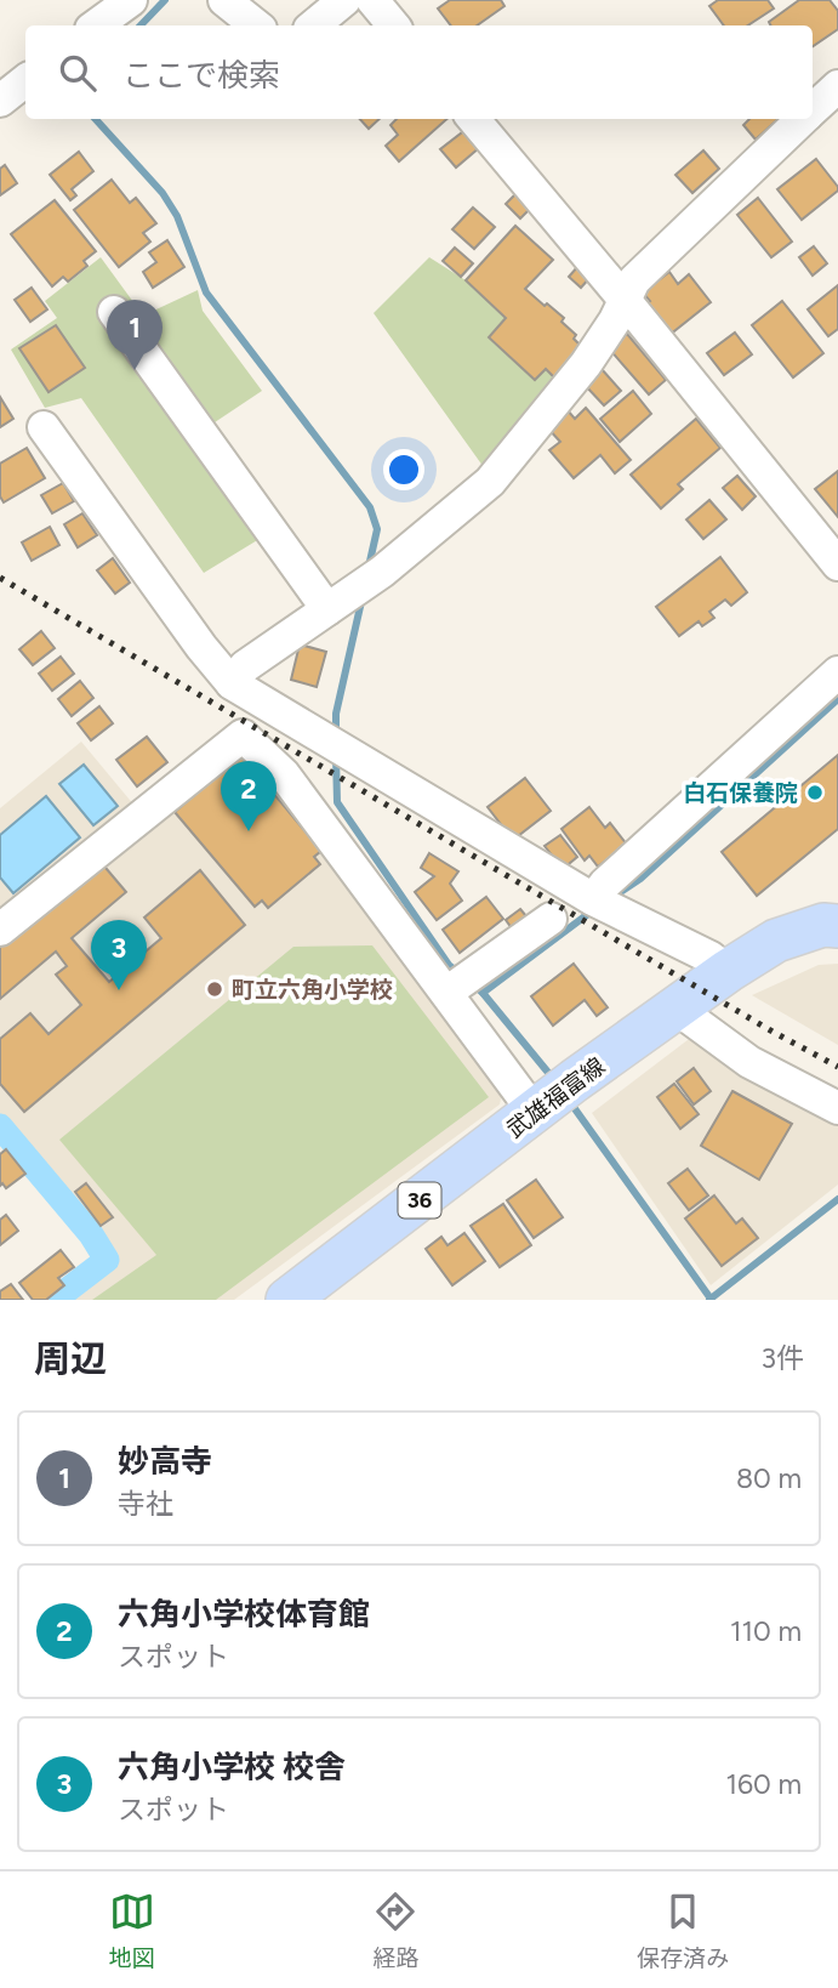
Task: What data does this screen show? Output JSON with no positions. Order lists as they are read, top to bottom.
{
  "streets": {
    "main road": ["武雄福富線", "36"]
  },
  "places": ["白石保養院", "町立六角小学校"],
  "page": {
    "search": "ここで検索",
    "pins": ["1", "2", "3"],
    "heading": ["周辺", "3件"],
    "list": [
      {
        "mark": "1",
        "name": "妙高寺",
        "note": "寺社",
        "value": "80 m"
      },
      {
        "mark": "2",
        "name": "六角小学校体育館",
        "note": "スポット",
        "value": "110 m"
      },
      {
        "mark": "3",
        "name": "六角小学校 校舎",
        "note": "スポット",
        "value": "160 m"
      }
    ],
    "nav": ["地図", "経路", "保存済み"]
  }
}
